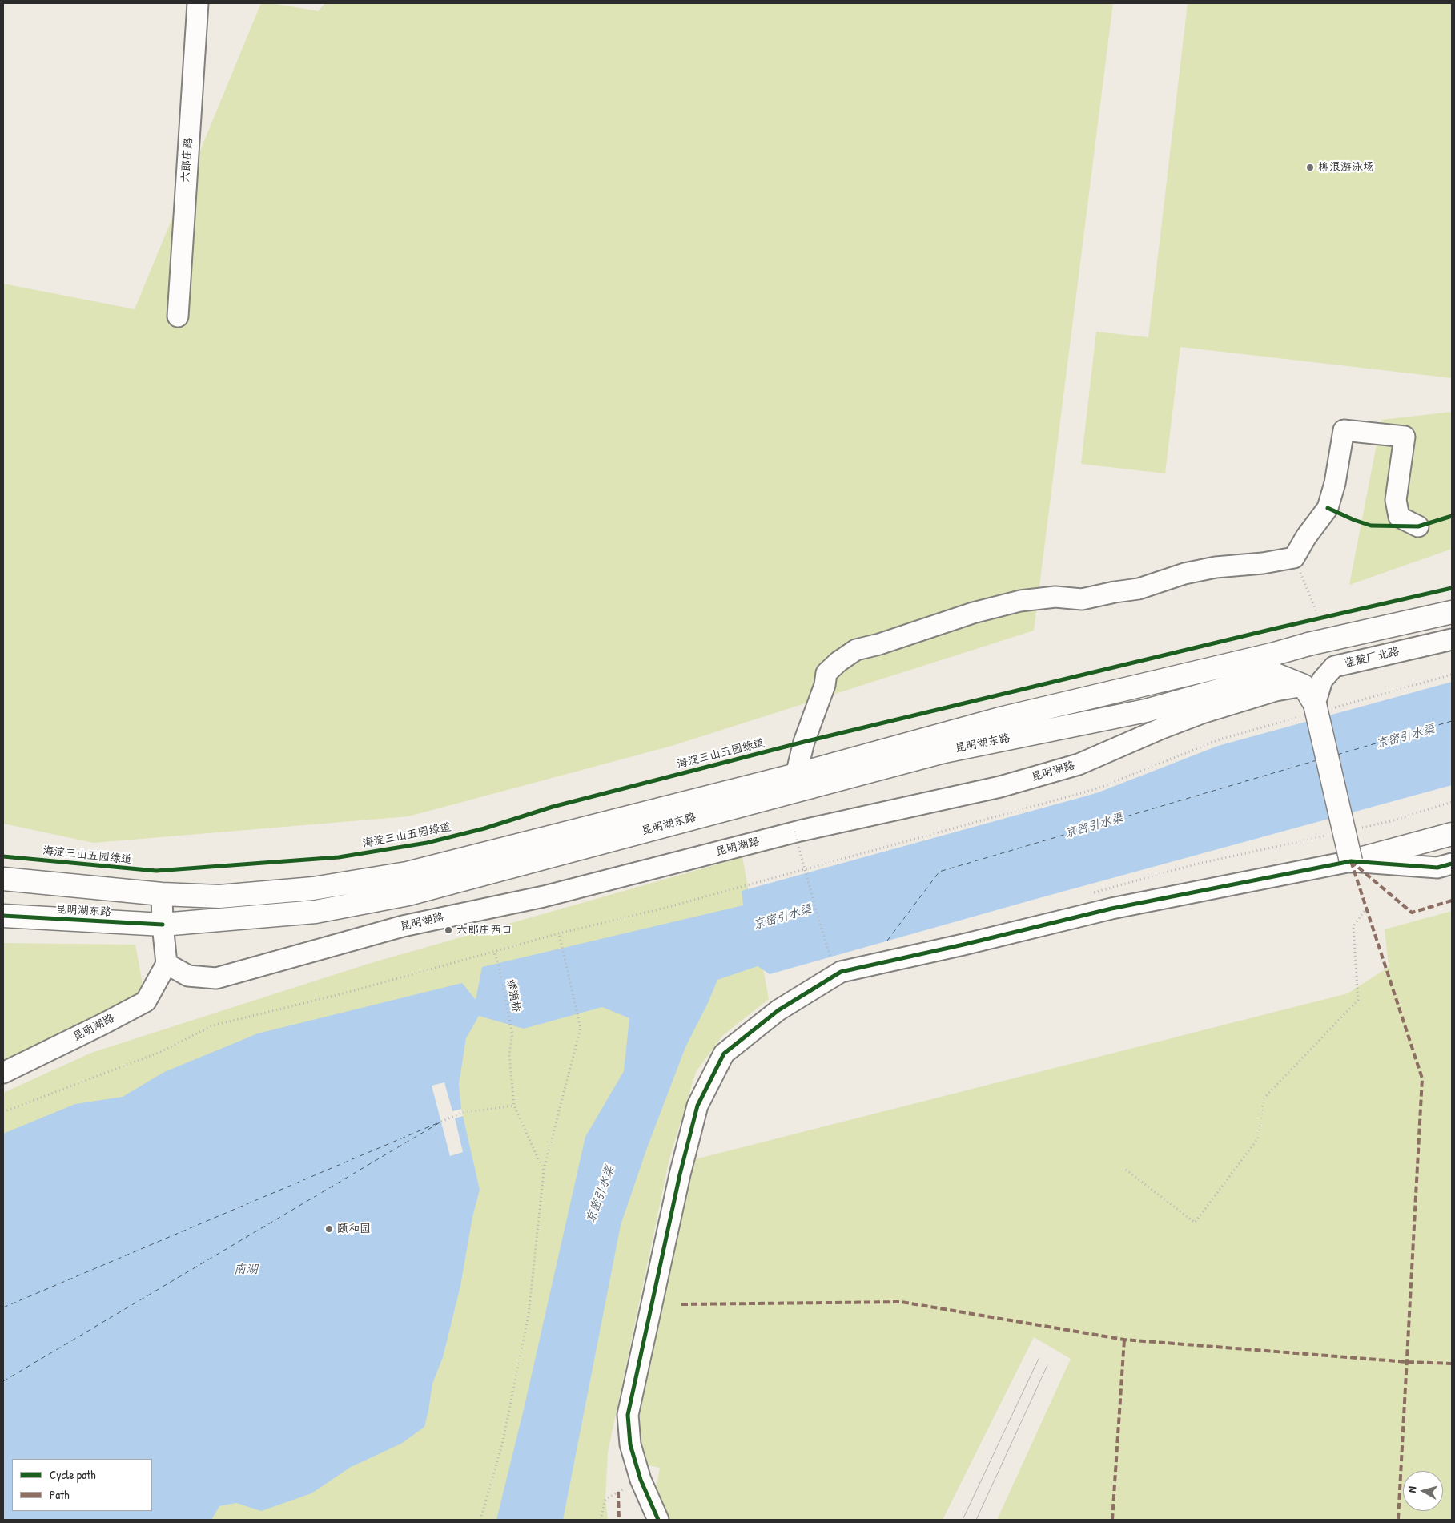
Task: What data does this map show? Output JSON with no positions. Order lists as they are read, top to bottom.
{
  "streets": {
    "main road": ["昆明湖东路"],
    "street": ["六郎庄路", "蓝靛厂北路", "昆明湖路"],
    "path": ["绣漪桥"],
    "cycle path": ["海淀三山五园绿道"]
  },
  "crossings": [
    ["昆明湖东路", "昆明湖路"]
  ],
  "water": ["京密引水渠", "南湖"],
  "places": ["柳浪游泳场", "六郎庄西口", "颐和园"],
  "legend": ["Cycle path", "Path"],
  "north": "left"
}
